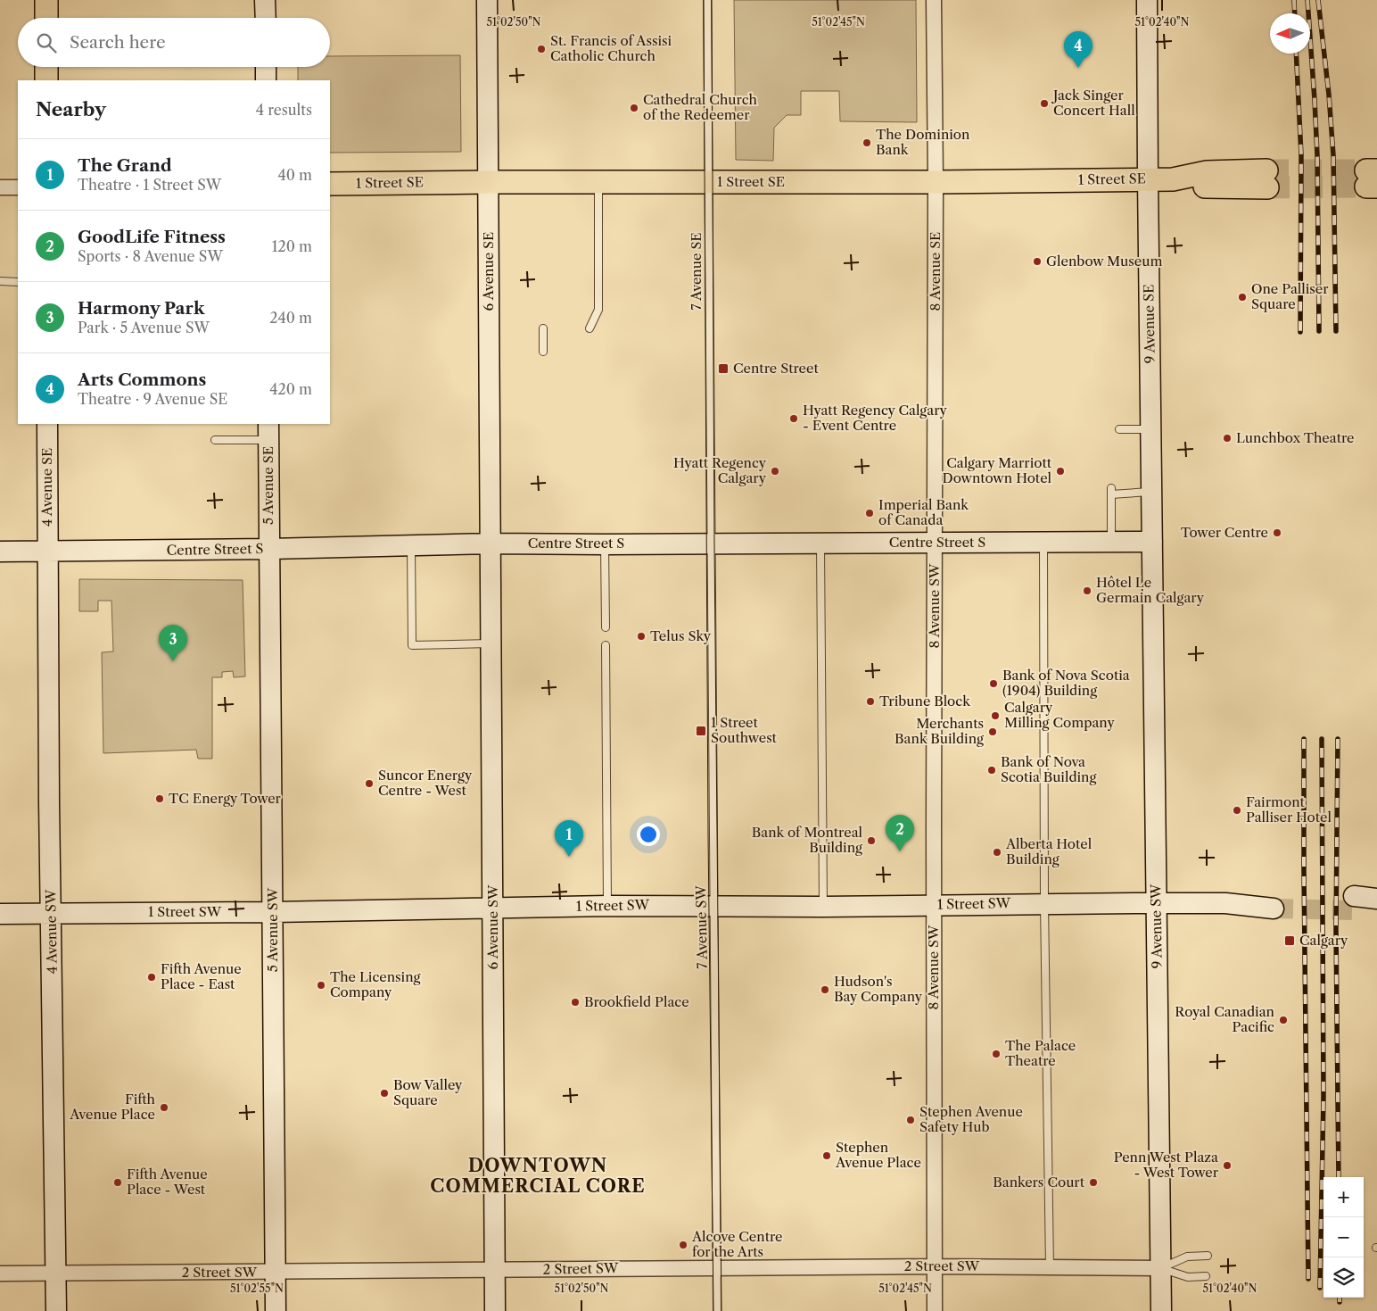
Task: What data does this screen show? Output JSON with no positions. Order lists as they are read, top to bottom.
{
  "streets": {
    "main road": [
      "1 Street SE",
      "6 Avenue SE",
      "9 Avenue SE",
      "5 Avenue SE",
      "4 Avenue SE",
      "Centre Street S",
      "1 Street SW",
      "9 Avenue SW",
      "6 Avenue SW",
      "5 Avenue SW",
      "4 Avenue SW"
    ],
    "street": ["8 Avenue SE", "8 Avenue SW", "2 Street SW"],
    "lane": ["7 Avenue SE", "7 Avenue SW"]
  },
  "crossings": [
    ["1 Street SE", "6 Avenue SE"],
    ["1 Street SE", "7 Avenue SE"],
    ["1 Street SE", "8 Avenue SE"],
    ["1 Street SE", "9 Avenue SE"],
    ["6 Avenue SE", "Centre Street S"],
    ["6 Avenue SE", "6 Avenue SW"],
    ["7 Avenue SE", "Centre Street S"],
    ["7 Avenue SE", "7 Avenue SW"],
    ["8 Avenue SE", "Centre Street S"],
    ["8 Avenue SE", "8 Avenue SW"],
    ["9 Avenue SE", "Centre Street S"],
    ["9 Avenue SE", "9 Avenue SW"],
    ["5 Avenue SE", "Centre Street S"],
    ["5 Avenue SE", "5 Avenue SW"],
    ["4 Avenue SE", "Centre Street S"],
    ["4 Avenue SE", "4 Avenue SW"],
    ["Centre Street S", "8 Avenue SW"],
    ["Centre Street S", "9 Avenue SW"],
    ["Centre Street S", "6 Avenue SW"],
    ["Centre Street S", "7 Avenue SW"],
    ["Centre Street S", "5 Avenue SW"],
    ["Centre Street S", "4 Avenue SW"],
    ["8 Avenue SW", "1 Street SW"],
    ["8 Avenue SW", "2 Street SW"],
    ["1 Street SW", "9 Avenue SW"],
    ["1 Street SW", "6 Avenue SW"],
    ["1 Street SW", "7 Avenue SW"],
    ["1 Street SW", "5 Avenue SW"],
    ["1 Street SW", "4 Avenue SW"],
    ["9 Avenue SW", "2 Street SW"],
    ["6 Avenue SW", "2 Street SW"],
    ["7 Avenue SW", "2 Street SW"],
    ["5 Avenue SW", "2 Street SW"],
    ["4 Avenue SW", "2 Street SW"]
  ],
  "districts": ["DOWNTOWN COMMERCIAL CORE"],
  "places": {
    "other": [
      "St. Francis of Assisi Catholic Church",
      "Jack Singer Concert Hall",
      "Cathedral Church of the Redeemer",
      "The Dominion Bank",
      "Glenbow Museum",
      "One Palliser Square",
      "Hyatt Regency Calgary - Event Centre",
      "Lunchbox Theatre",
      "Hyatt Regency Calgary",
      "Calgary Marriott Downtown Hotel",
      "Imperial Bank of Canada",
      "Tower Centre",
      "Hôtel Le Germain Calgary",
      "Telus Sky",
      "Bank of Nova Scotia (1904) Building",
      "Tribune Block",
      "Calgary Milling Company",
      "Merchants Bank Building",
      "Bank of Nova Scotia Building",
      "Suncor Energy Centre - West",
      "TC Energy Tower",
      "Fairmont Palliser Hotel",
      "Bank of Montreal Building",
      "Alberta Hotel Building",
      "Fifth Avenue Place - East",
      "The Licensing Company",
      "Hudson's Bay Company",
      "Brookfield Place",
      "Royal Canadian Pacific",
      "The Palace Theatre",
      "Bow Valley Square",
      "Fifth Avenue Place",
      "Stephen Avenue Safety Hub",
      "Stephen Avenue Place",
      "Penn West Plaza - West Tower",
      "Fifth Avenue Place - West",
      "Bankers Court",
      "Alcove Centre for the Arts"
    ],
    "transit": ["Centre Street", "1 Street Southwest", "Calgary"]
  },
  "north": "left",
  "page": {
    "search": "Search here",
    "pins": [
      "4",
      "3",
      "2",
      "1"
    ],
    "heading": ["Nearby", "4 results"],
    "list": [
      {
        "mark": "1",
        "name": "The Grand",
        "note": "Theatre · 1 Street SW",
        "value": "40 m"
      },
      {
        "mark": "2",
        "name": "GoodLife Fitness",
        "note": "Sports · 8 Avenue SW",
        "value": "120 m"
      },
      {
        "mark": "3",
        "name": "Harmony Park",
        "note": "Park · 5 Avenue SW",
        "value": "240 m"
      },
      {
        "mark": "4",
        "name": "Arts Commons",
        "note": "Theatre · 9 Avenue SE",
        "value": "420 m"
      }
    ],
    "map_buttons": ["+", "−"]
  },
  "coordinates": [
    "51°02'50\"N",
    "51°02'45\"N",
    "51°02'40\"N",
    "51°02'55\"N"
  ]
}
